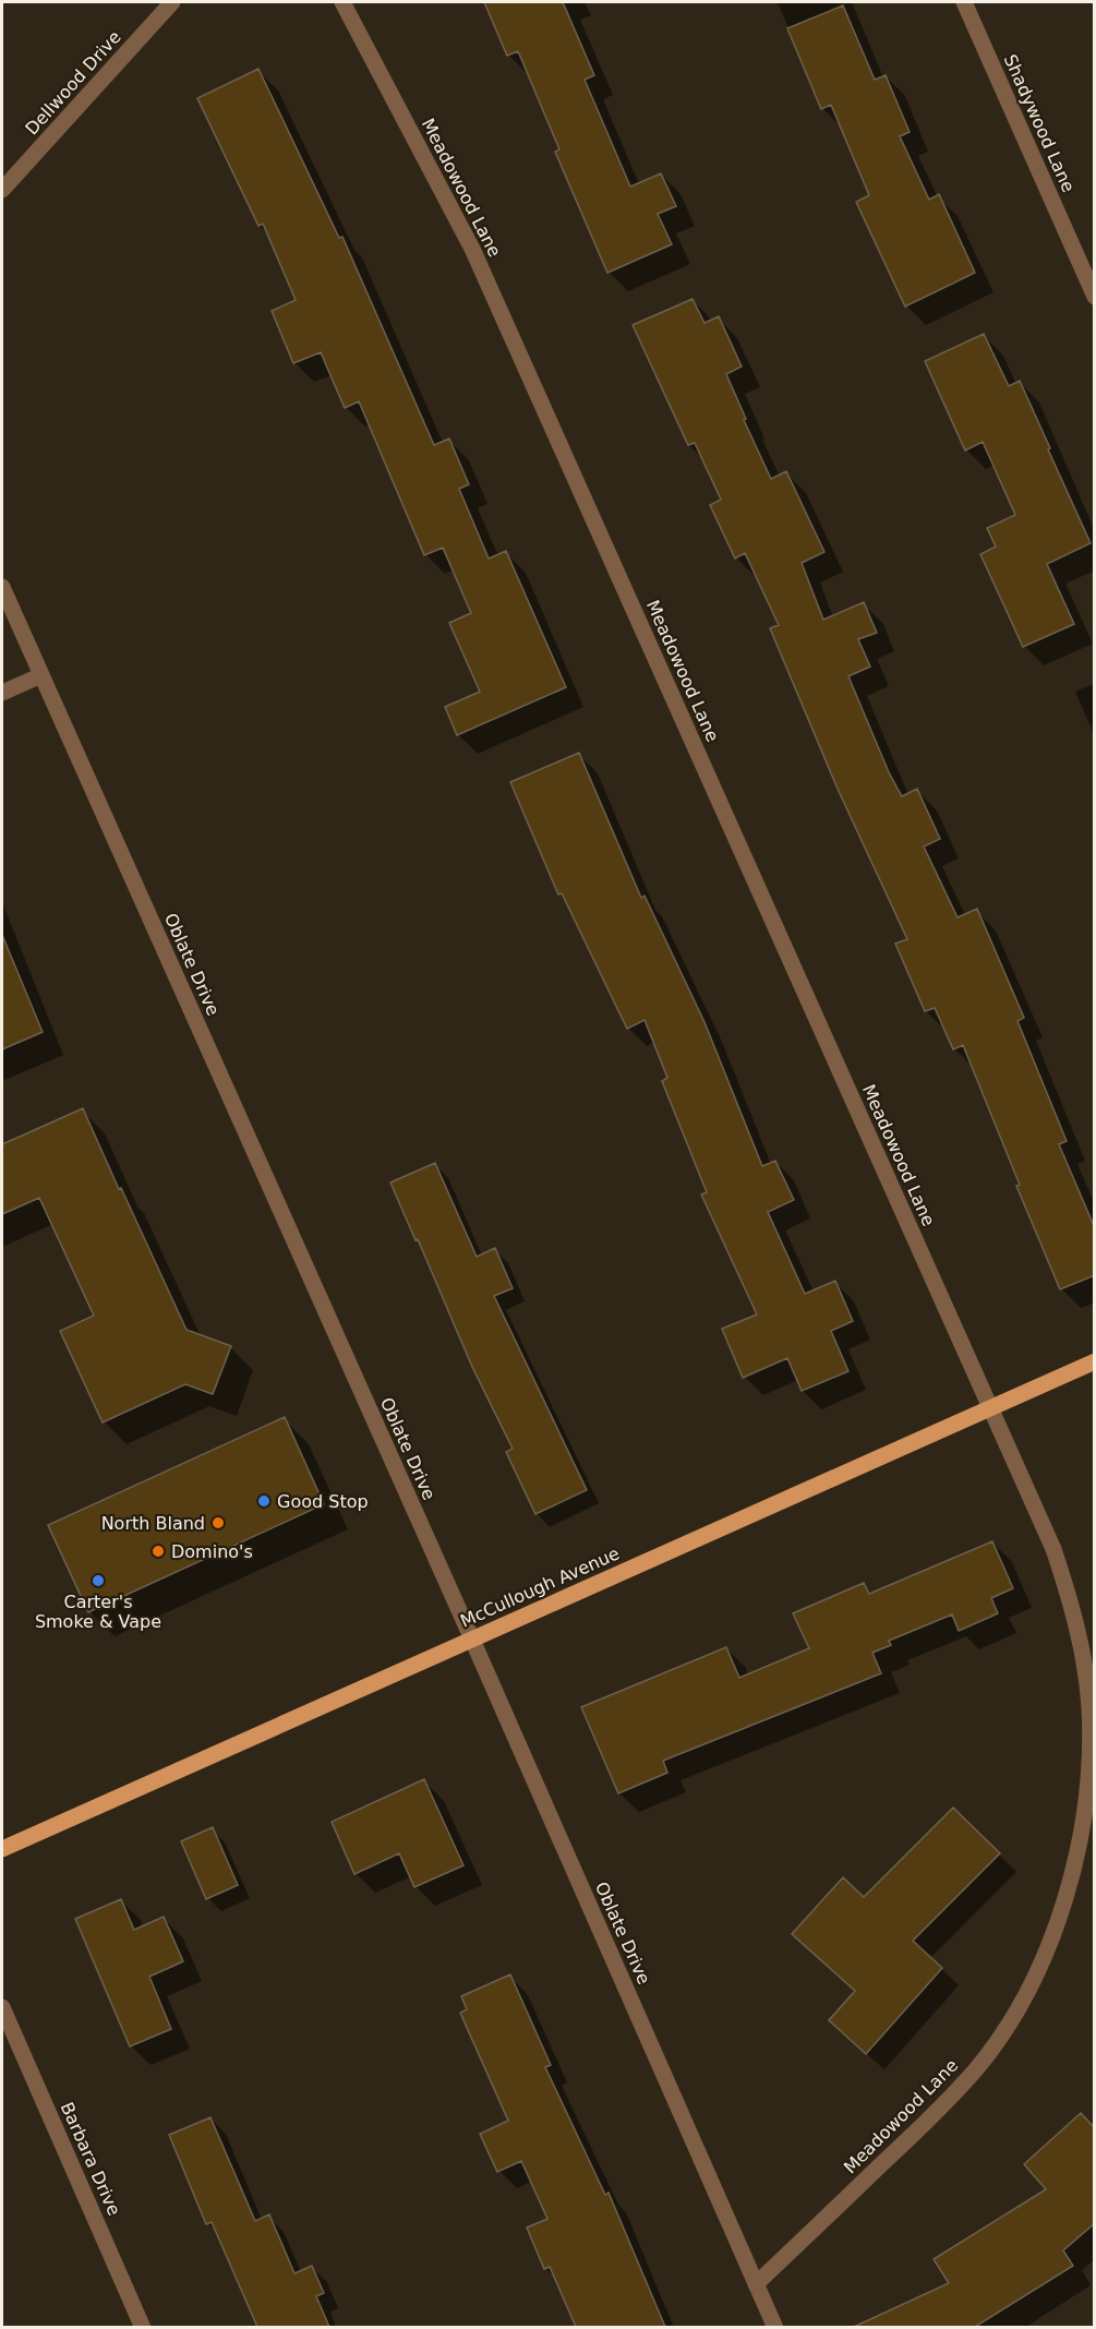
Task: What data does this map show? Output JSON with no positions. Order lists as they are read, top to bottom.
{
  "streets": {
    "main road": ["McCullough Avenue"],
    "street": [
      "Dellwood Drive",
      "Shadywood Lane",
      "Meadowood Lane",
      "Oblate Drive",
      "Barbara Drive"
    ]
  },
  "crossings": [
    ["Meadowood Lane", "Oblate Drive"],
    ["Meadowood Lane", "McCullough Avenue"],
    ["Oblate Drive", "McCullough Avenue"]
  ],
  "places": [
    "Good Stop",
    "North Bland",
    "Domino's",
    "Carter's Smoke & Vape"
  ]
}
